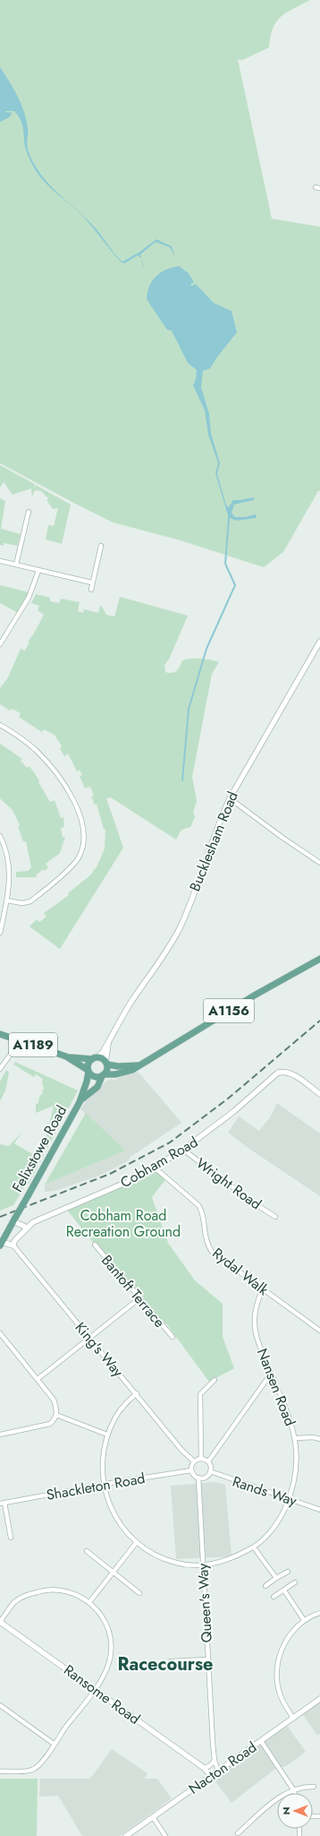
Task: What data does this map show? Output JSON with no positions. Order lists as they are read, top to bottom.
{
  "streets": {
    "main road": ["A1156", "A1189", "Felixstowe Road"],
    "street": [
      "Bucklesham Road",
      "Cobham Road",
      "Wright Road",
      "Rydal Walk",
      "Bantoft Terrace",
      "King's Way",
      "Nansen Road",
      "Shackleton Road",
      "Rands Way",
      "Queen's Way",
      "Ransome Road",
      "Nacton Road"
    ]
  },
  "crossings": [
    ["Bucklesham Road", "A1156"],
    ["Bucklesham Road", "A1189"],
    ["Bucklesham Road", "Felixstowe Road"],
    ["A1156", "A1189"],
    ["A1156", "Felixstowe Road"],
    ["A1189", "Felixstowe Road"],
    ["Cobham Road", "Wright Road"],
    ["Cobham Road", "Rydal Walk"],
    ["Cobham Road", "King's Way"],
    ["Rydal Walk", "Nansen Road"],
    ["King's Way", "Nansen Road"],
    ["King's Way", "Shackleton Road"],
    ["King's Way", "Rands Way"],
    ["King's Way", "Queen's Way"],
    ["Nansen Road", "Shackleton Road"],
    ["Nansen Road", "Rands Way"],
    ["Nansen Road", "Queen's Way"],
    ["Shackleton Road", "Rands Way"],
    ["Shackleton Road", "Queen's Way"],
    ["Rands Way", "Queen's Way"],
    ["Queen's Way", "Nacton Road"],
    ["Ransome Road", "Nacton Road"]
  ],
  "districts": ["Racecourse"],
  "parks": ["Cobham Road Recreation Ground"],
  "north": "left"
}
